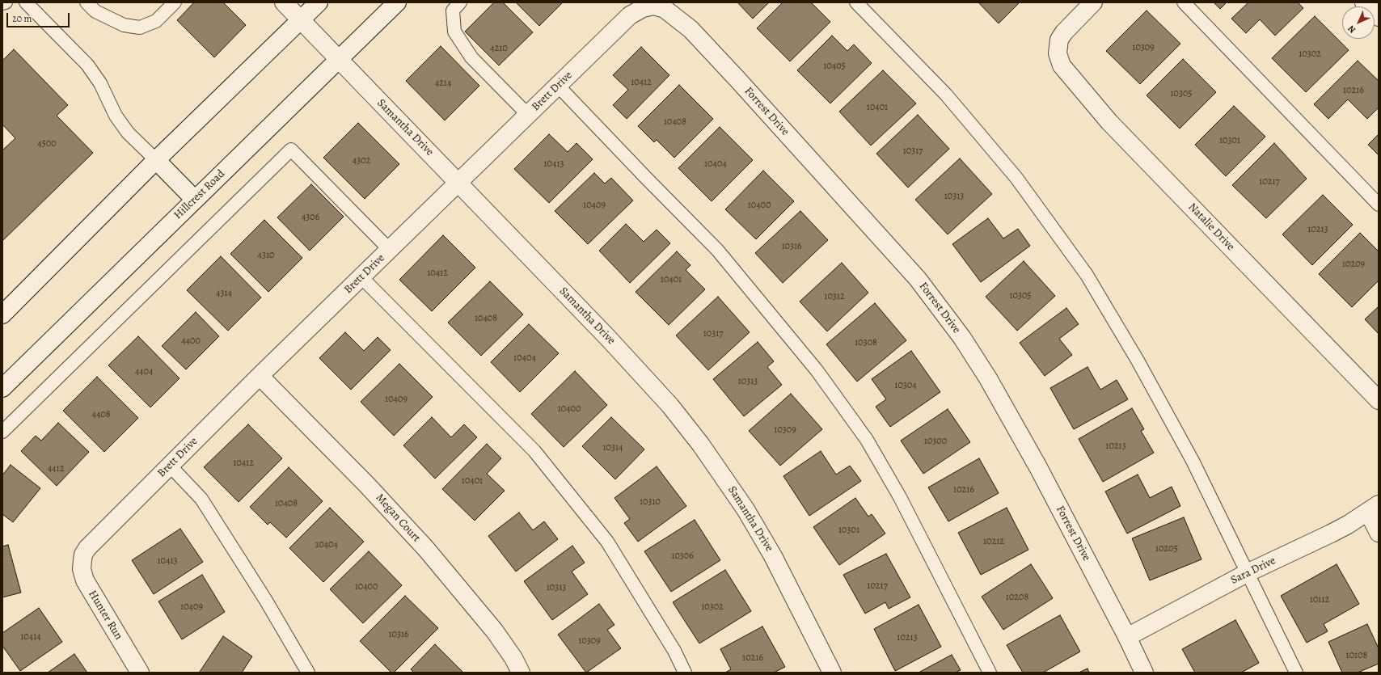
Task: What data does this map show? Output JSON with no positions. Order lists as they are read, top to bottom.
{
  "streets": {
    "street": [
      "Brett Drive",
      "Forrest Drive",
      "Samantha Drive",
      "Hillcrest Road",
      "Natalie Drive",
      "Megan Court",
      "Sara Drive",
      "Hunter Run"
    ]
  },
  "crossings": [
    ["Brett Drive", "Forrest Drive"],
    ["Brett Drive", "Samantha Drive"],
    ["Brett Drive", "Megan Court"],
    ["Brett Drive", "Hunter Run"],
    ["Forrest Drive", "Sara Drive"],
    ["Samantha Drive", "Hillcrest Road"]
  ],
  "house_numbers": [
    "10309",
    "4210",
    "10302",
    "10405",
    "10412",
    "4214",
    "10216",
    "10305",
    "10401",
    "10408",
    "10301",
    "4500",
    "10317",
    "4302",
    "10413",
    "10404",
    "10217",
    "10313",
    "10409",
    "10400",
    "4306",
    "10213",
    "10316",
    "4310",
    "10209",
    "10412",
    "10401",
    "4314",
    "10305",
    "10312",
    "10408",
    "10317",
    "4400",
    "10308",
    "10404",
    "4404",
    "10313",
    "10304",
    "10409",
    "10400",
    "4408",
    "10309",
    "10300",
    "10213",
    "10314",
    "10412",
    "4412",
    "10401",
    "10216",
    "10310",
    "10408",
    "10301",
    "10212",
    "10404",
    "10205",
    "10306",
    "10413",
    "10217",
    "10400",
    "10313",
    "10208",
    "10112",
    "10409",
    "10302",
    "10316",
    "10414",
    "10213",
    "10309",
    "10108",
    "10216"
  ],
  "scale_bar": "20 m",
  "north": "bottom left"
}
